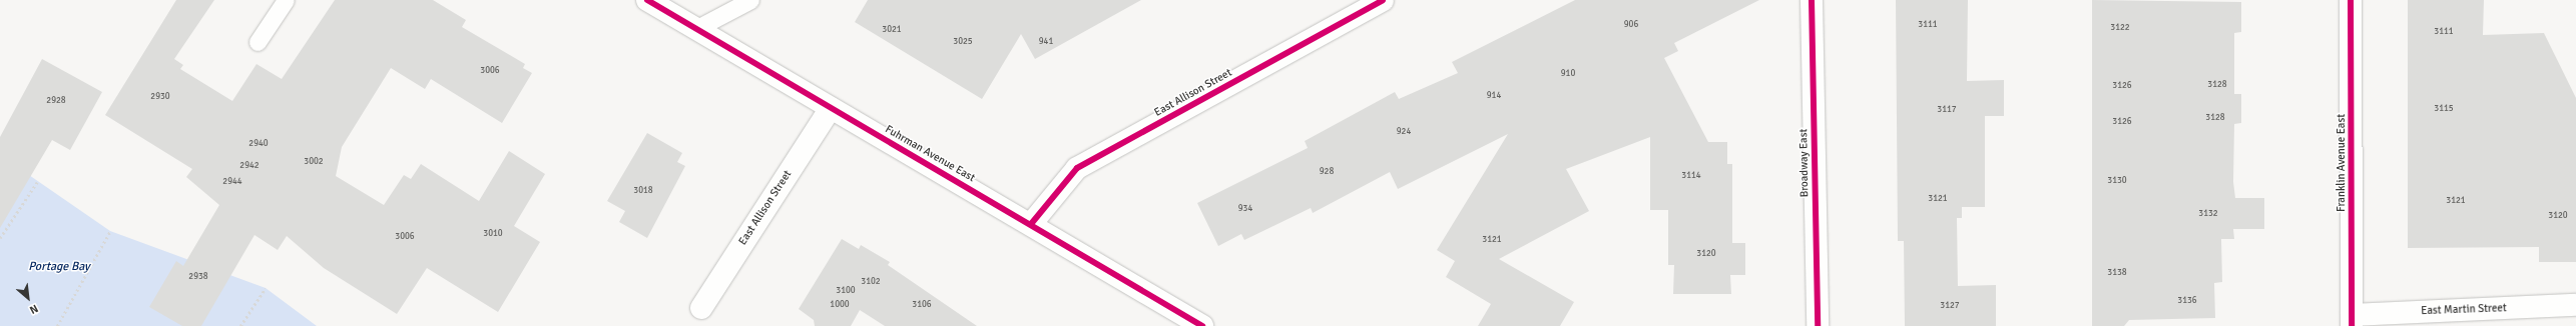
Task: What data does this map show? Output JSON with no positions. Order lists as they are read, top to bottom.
{
  "streets": {
    "street": [
      "East Allison Street",
      "Fuhrman Avenue East",
      "Broadway East",
      "Franklin Avenue East",
      "East Martin Street"
    ]
  },
  "crossings": [
    ["East Allison Street", "Fuhrman Avenue East"],
    ["Franklin Avenue East", "East Martin Street"]
  ],
  "water": ["Portage Bay"],
  "house_numbers": [
    "906",
    "3111",
    "3122",
    "3021",
    "3111",
    "3025",
    "941",
    "3006",
    "910",
    "3128",
    "3126",
    "914",
    "2930",
    "2928",
    "3115",
    "3117",
    "3128",
    "3126",
    "924",
    "2940",
    "3002",
    "2942",
    "928",
    "3114",
    "3130",
    "2944",
    "3018",
    "3121",
    "3121",
    "934",
    "3132",
    "3120",
    "3010",
    "3006",
    "3121",
    "3120",
    "3138",
    "2938",
    "3102",
    "3100",
    "3136",
    "1000",
    "3106",
    "3127"
  ],
  "north": "bottom right"
}
